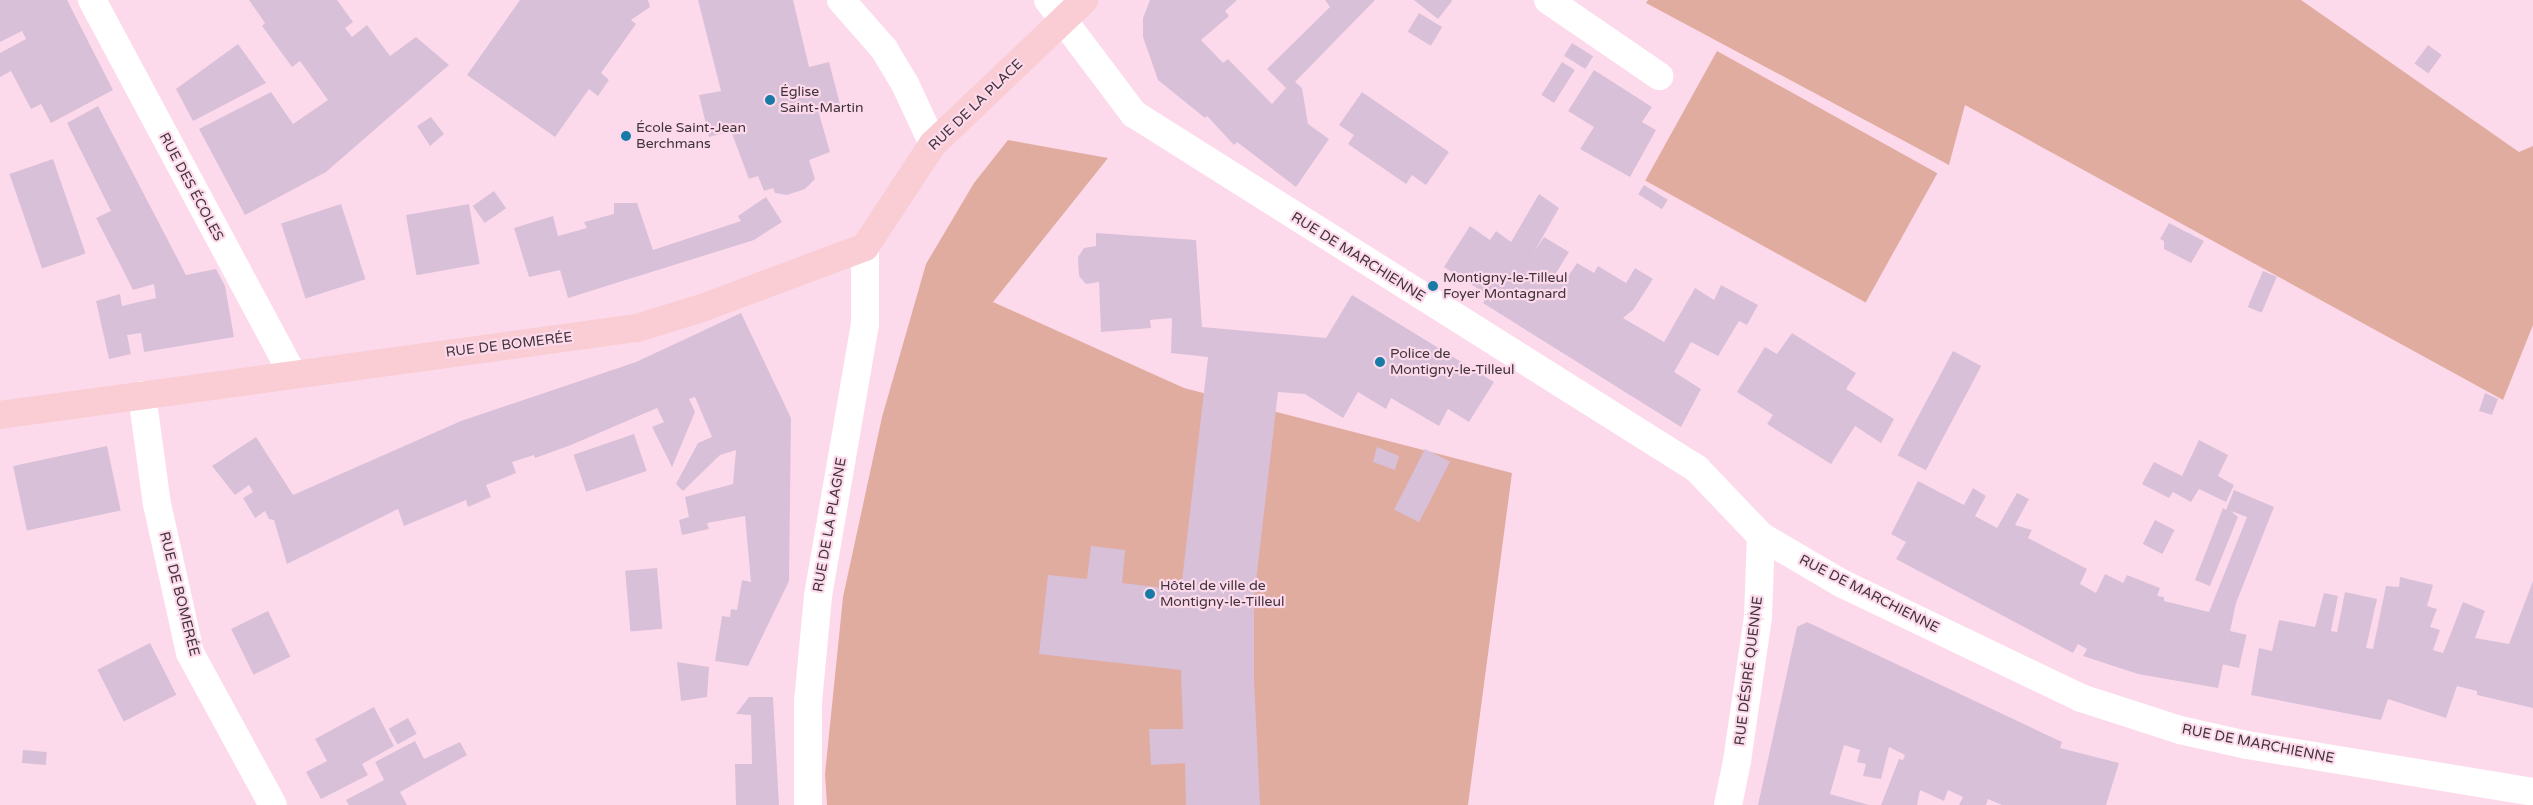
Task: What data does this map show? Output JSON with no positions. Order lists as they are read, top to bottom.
{
  "streets": {
    "main road": ["RUE DE LA PLACE", "RUE DE BOMERÉE"],
    "street": [
      "RUE DES ÉCOLES",
      "RUE DE MARCHIENNE",
      "RUE DE LA PLAGNE",
      "RUE DÉSIRÉ QUENNE"
    ]
  },
  "crossings": [
    ["RUE DE LA PLACE", "RUE DE MARCHIENNE"],
    ["RUE DE LA PLACE", "RUE DE BOMERÉE"],
    ["RUE DE LA PLACE", "RUE DE LA PLAGNE"],
    ["RUE DES ÉCOLES", "RUE DE BOMERÉE"],
    ["RUE DE MARCHIENNE", "RUE DÉSIRÉ QUENNE"],
    ["RUE DE BOMERÉE", "RUE DE LA PLAGNE"]
  ],
  "places": [
    "Église Saint-Martin",
    "École Saint-Jean Berchmans",
    "Montigny-le-Tilleul Foyer Montagnard",
    "Police de Montigny-le-Tilleul",
    "Hôtel de ville de Montigny-le-Tilleul"
  ]
}
